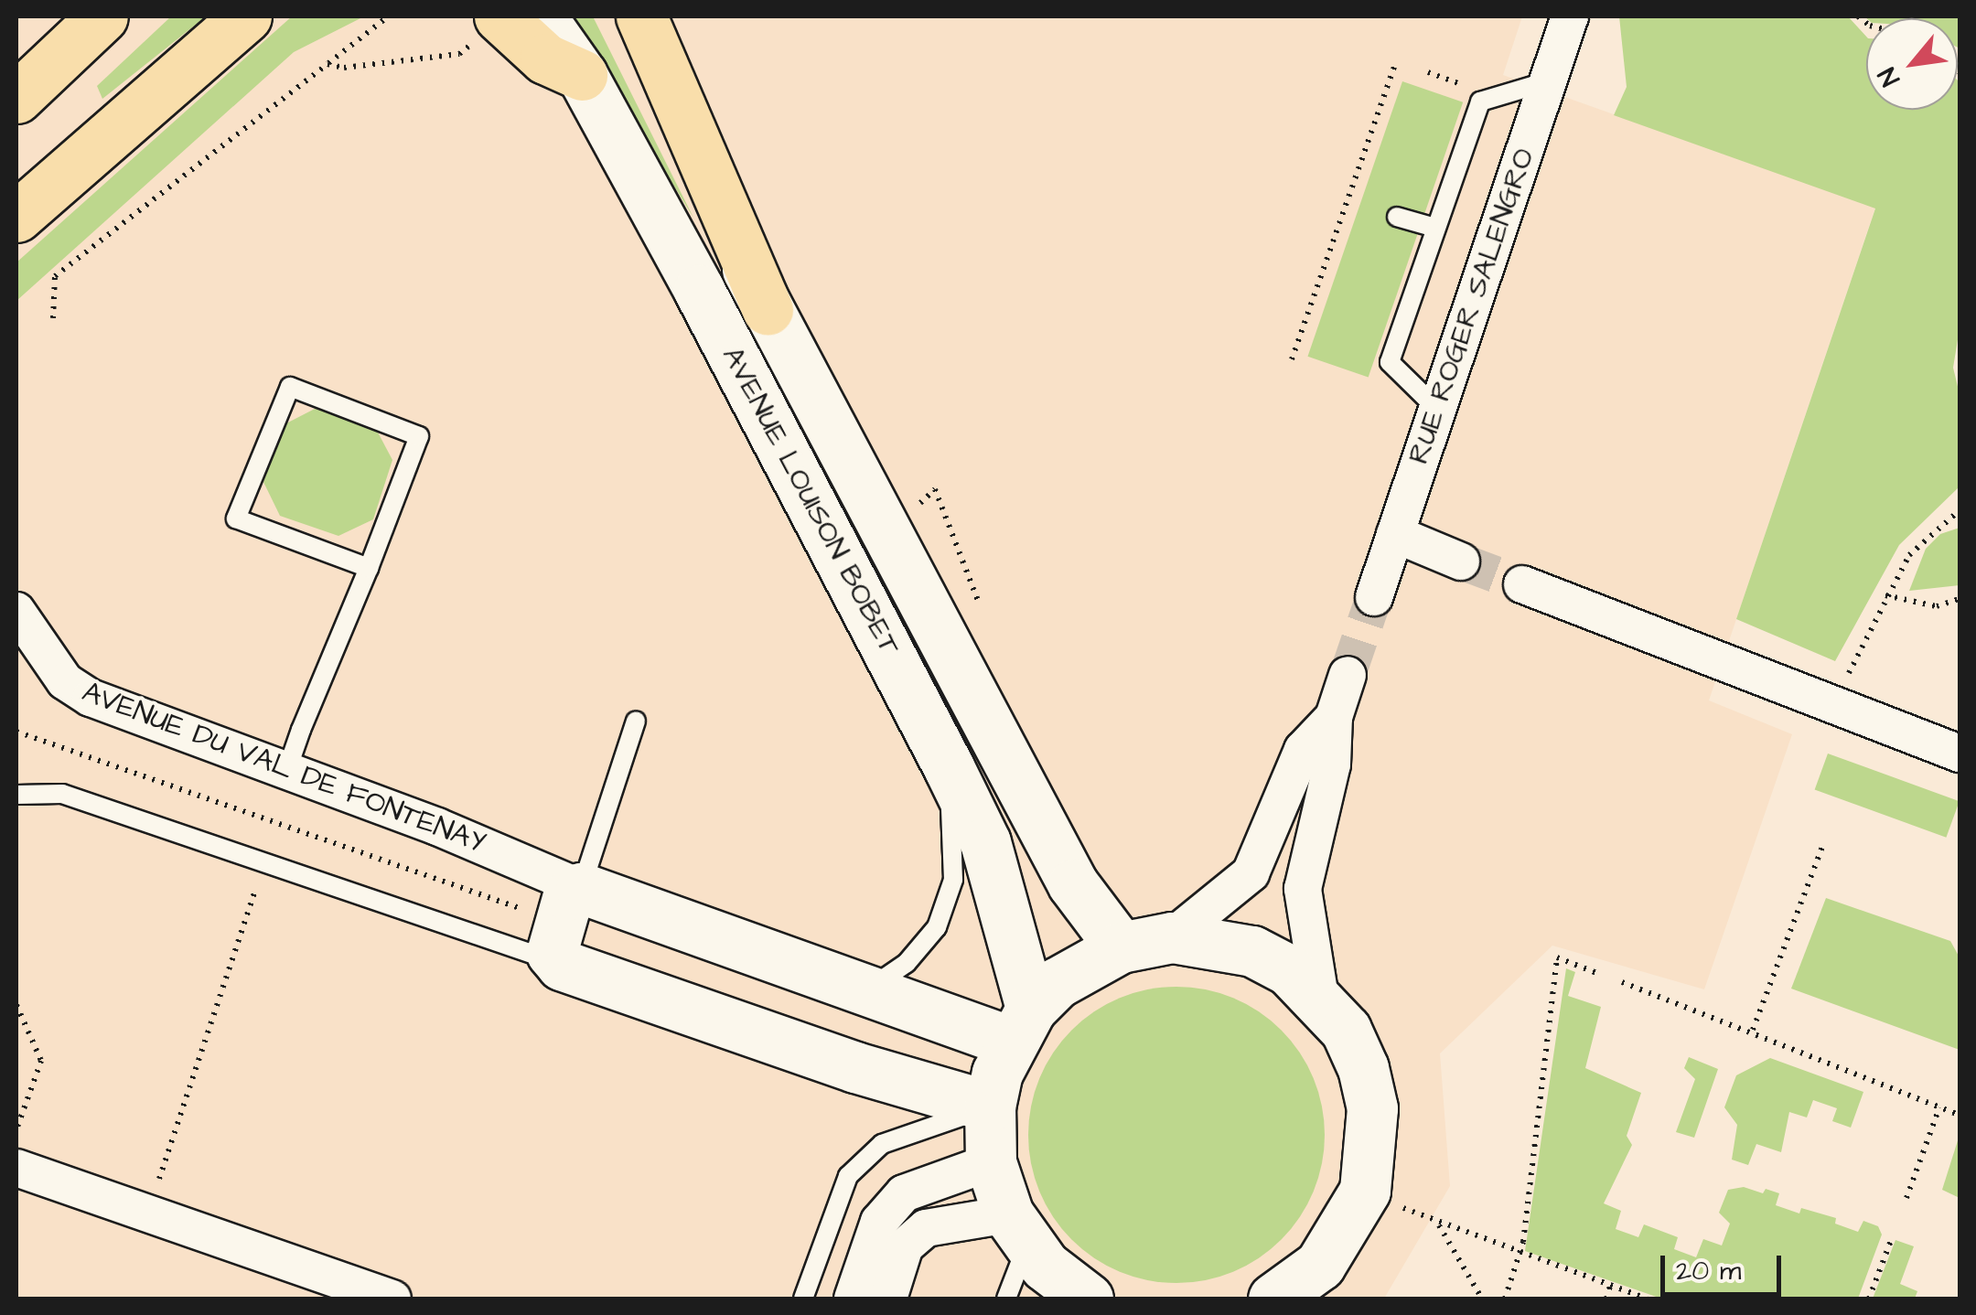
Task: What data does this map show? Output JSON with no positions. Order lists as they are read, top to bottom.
{
  "streets": {
    "main road": ["AVENUE LOUISON BOBET", "AVENUE DU VAL DE FONTENAY"],
    "street": ["RUE ROGER SALENGRO"]
  },
  "crossings": [
    ["AVENUE LOUISON BOBET", "AVENUE DU VAL DE FONTENAY"]
  ],
  "scale_bar": "20 m",
  "north": "bottom left"
}
